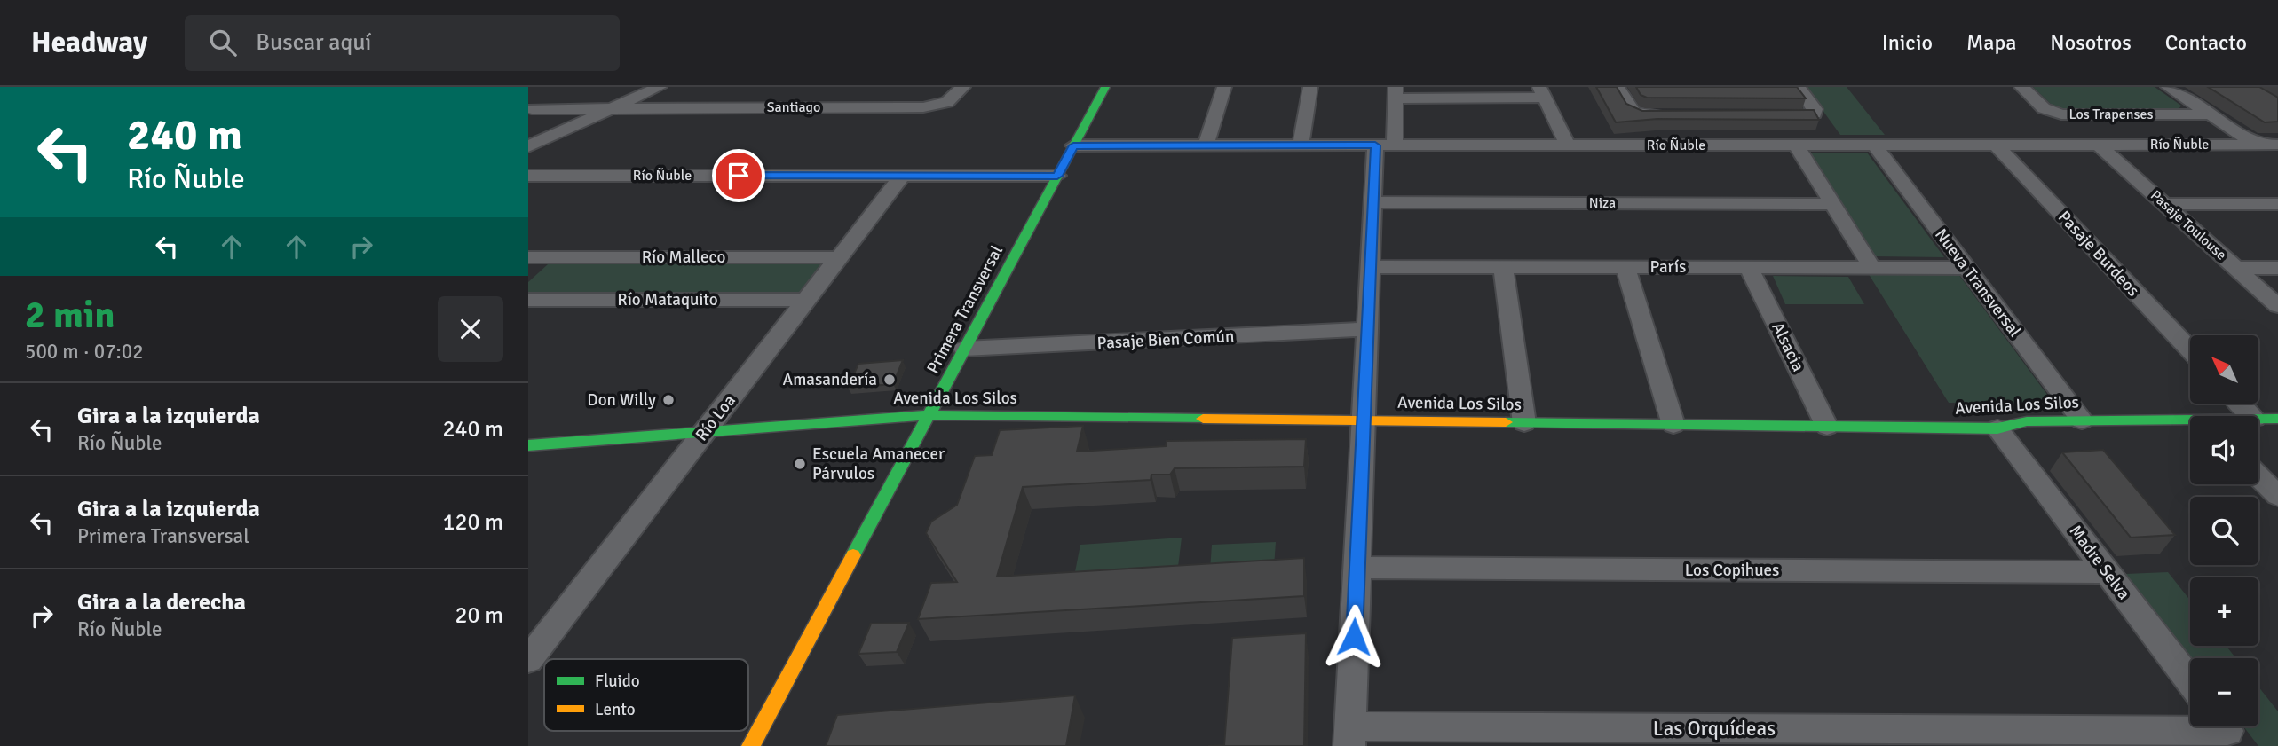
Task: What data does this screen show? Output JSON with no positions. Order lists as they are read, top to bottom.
{
  "streets": {
    "main road": ["Primera Transversal", "Avenida Los Silos"],
    "street": [
      "Santiago",
      "Los Trapenses",
      "Río Ñuble",
      "Niza",
      "Pasaje Toulouse",
      "Pasaje Burdeos",
      "Río Malleco",
      "París",
      "Nueva Transversal",
      "Río Mataquito",
      "Pasaje Bien Común",
      "Alsacia",
      "Río Loa",
      "Madre Selva",
      "Los Copihues",
      "Las Orquídeas"
    ]
  },
  "crossings": [
    ["Río Ñuble", "Pasaje Toulouse"],
    ["Río Ñuble", "Pasaje Burdeos"],
    ["Río Ñuble", "Nueva Transversal"],
    ["Río Ñuble", "Primera Transversal"],
    ["Río Ñuble", "Río Loa"],
    ["Río Malleco", "Río Loa"],
    ["París", "Nueva Transversal"],
    ["París", "Alsacia"],
    ["Nueva Transversal", "Avenida Los Silos"],
    ["Río Mataquito", "Río Loa"],
    ["Primera Transversal", "Pasaje Bien Común"],
    ["Primera Transversal", "Avenida Los Silos"],
    ["Alsacia", "Avenida Los Silos"],
    ["Avenida Los Silos", "Río Loa"],
    ["Avenida Los Silos", "Madre Selva"],
    ["Madre Selva", "Los Copihues"]
  ],
  "places": ["Amasandería", "Don Willy", "Escuela Amanecer Párvulos"],
  "legend": ["Fluido", "Lento"],
  "north": "top left",
  "page": {
    "header": "Headway",
    "search": "Buscar aquí",
    "nav": [
      "Inicio",
      "Mapa",
      "Nosotros",
      "Contacto"
    ],
    "turn": ["240 m", "Río Ñuble"],
    "heading": ["2 min", "500 m · 07:02"],
    "map_buttons": ["+", "−"],
    "list": [
      {
        "name": "Gira a la izquierda",
        "note": "Río Ñuble",
        "value": "240 m"
      },
      {
        "name": "Gira a la izquierda",
        "note": "Primera Transversal",
        "value": "120 m"
      },
      {
        "name": "Gira a la derecha",
        "note": "Río Ñuble",
        "value": "20 m"
      }
    ]
  }
}
